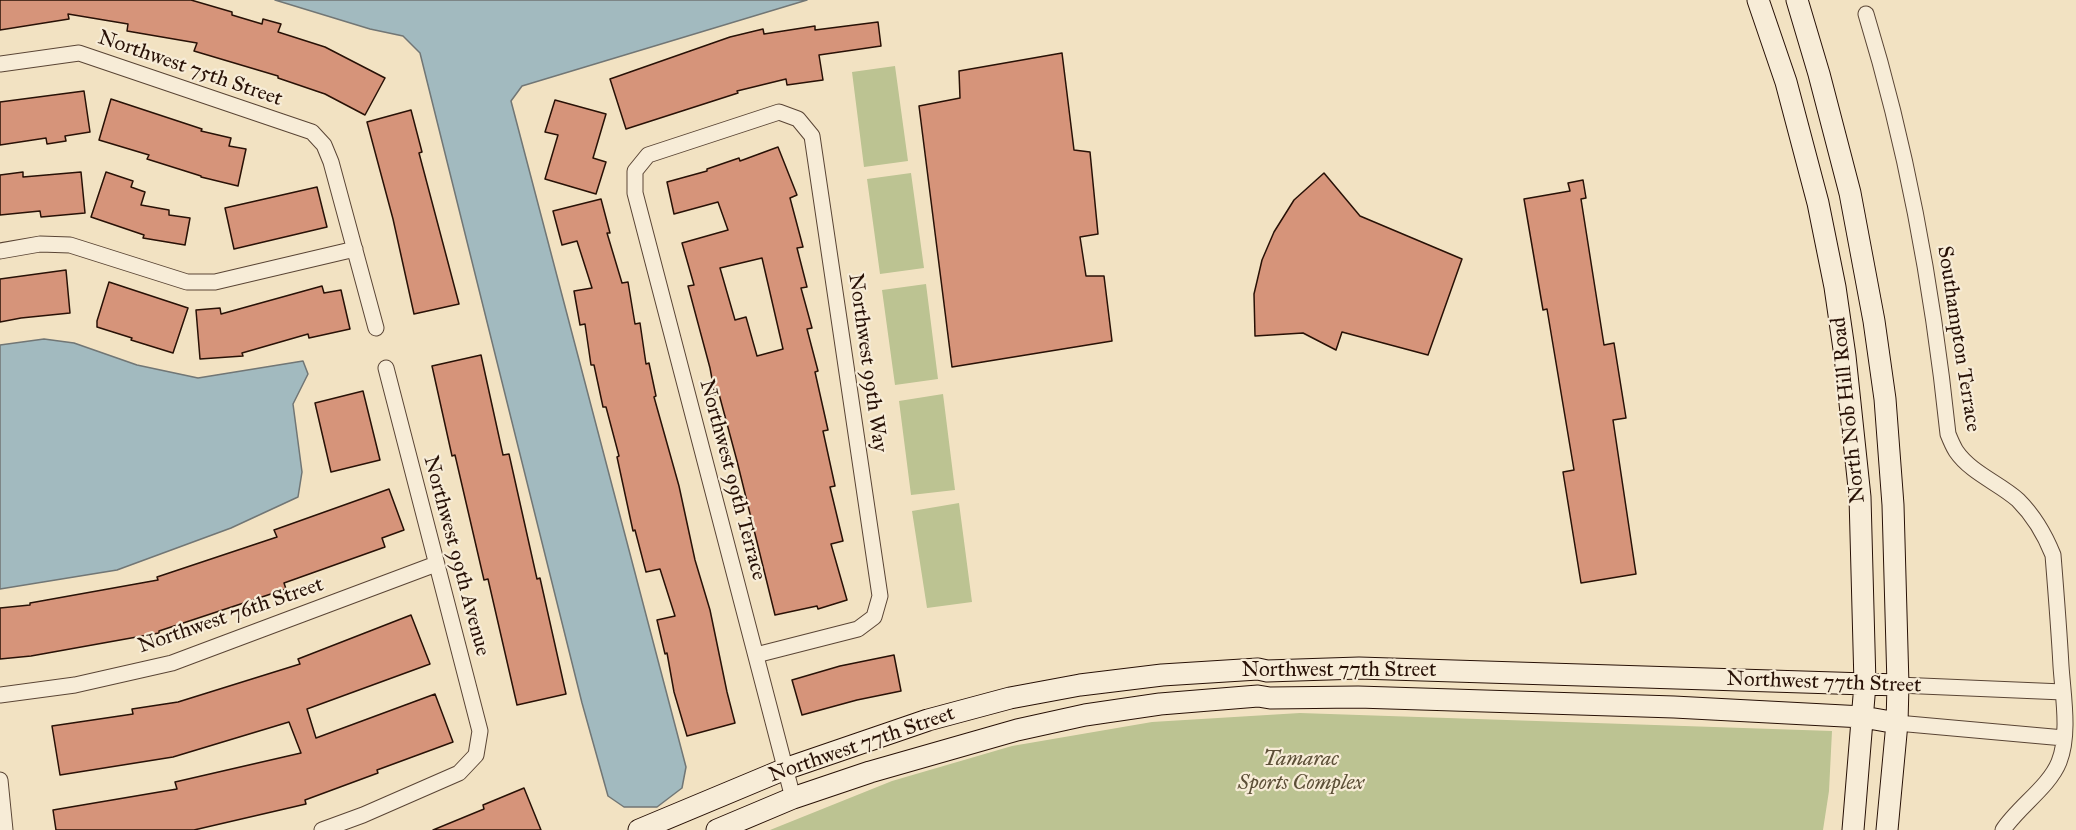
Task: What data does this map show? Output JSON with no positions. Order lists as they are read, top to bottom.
{
  "streets": {
    "street": [
      "Northwest 75th Street",
      "Southampton Terrace",
      "Northwest 99th Way",
      "North Nob Hill Road",
      "Northwest 99th Terrace",
      "Northwest 99th Avenue",
      "Northwest 76th Street",
      "Northwest 77th Street"
    ]
  },
  "crossings": [
    ["Southampton Terrace", "Northwest 77th Street"],
    ["Northwest 99th Way", "Northwest 99th Terrace"],
    ["North Nob Hill Road", "Northwest 77th Street"],
    ["Northwest 99th Terrace", "Northwest 77th Street"],
    ["Northwest 99th Avenue", "Northwest 76th Street"]
  ],
  "parks": ["Tamarac Sports Complex"]
}
